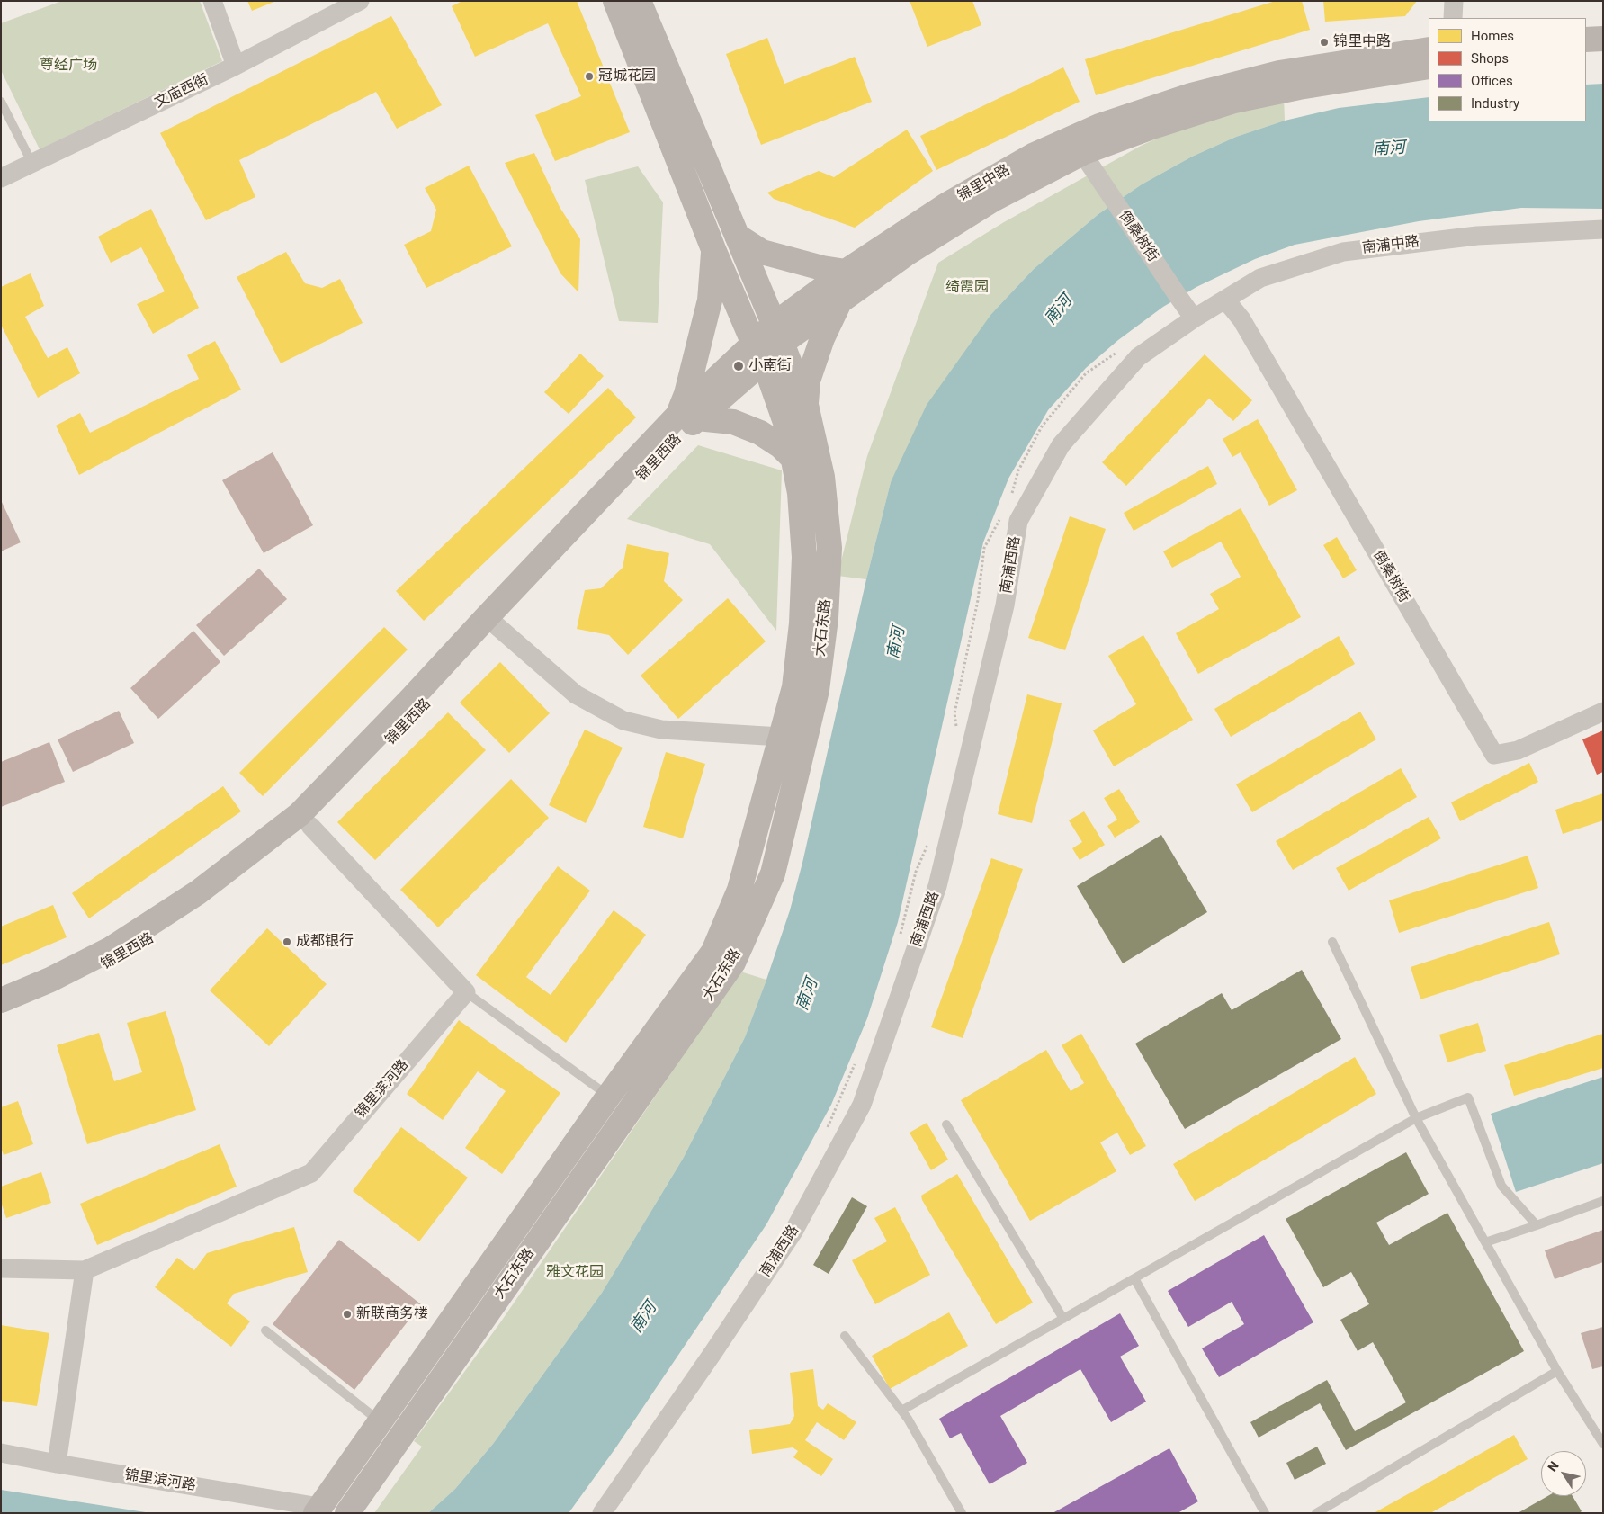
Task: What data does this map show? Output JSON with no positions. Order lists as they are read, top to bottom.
{
  "streets": {
    "main road": ["锦里中路", "锦里西路", "大石东路"],
    "street": [
      "文庙西街",
      "倒桑树街",
      "南浦中路",
      "南浦西路",
      "锦里滨河路"
    ]
  },
  "crossings": [
    ["锦里中路", "倒桑树街"],
    ["锦里中路", "锦里西路"],
    ["锦里中路", "大石东路"],
    ["倒桑树街", "南浦中路"],
    ["倒桑树街", "南浦西路"],
    ["南浦中路", "南浦西路"],
    ["锦里西路", "大石东路"],
    ["大石东路", "锦里滨河路"]
  ],
  "water": ["南河"],
  "parks": ["尊经广场", "绮霞园", "雅文花园"],
  "places": [
    "锦里中路",
    "冠城花园",
    "小南街",
    "成都银行",
    "新联商务楼"
  ],
  "legend": [
    "Homes",
    "Shops",
    "Offices",
    "Industry"
  ],
  "north": "top left"
}
